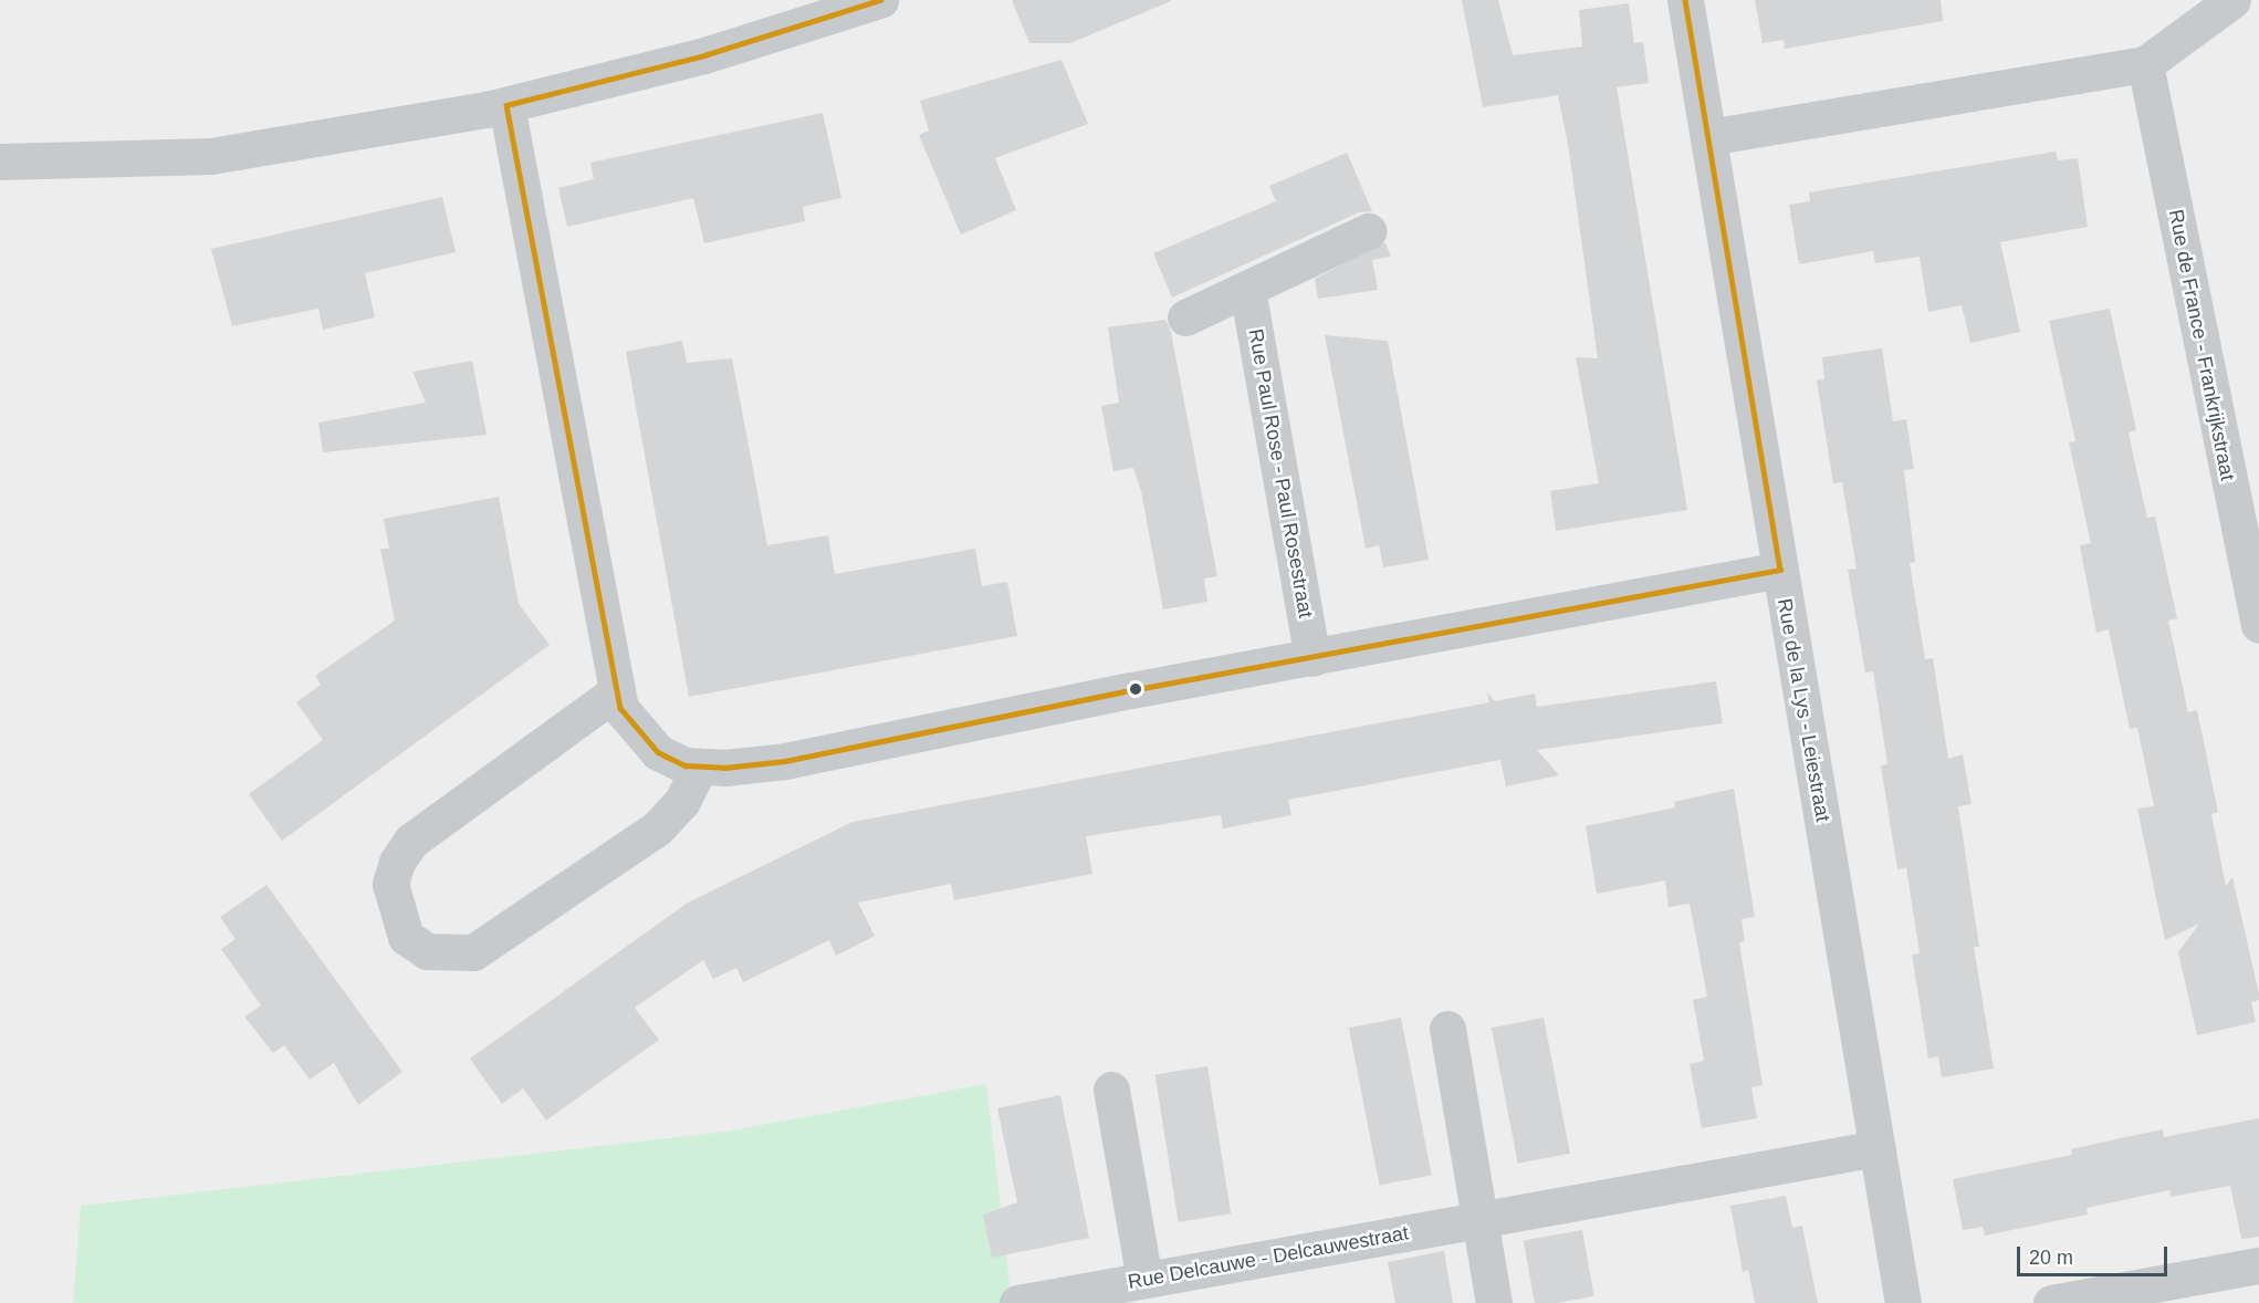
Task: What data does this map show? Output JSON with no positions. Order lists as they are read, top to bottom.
{
  "streets": {
    "street": [
      "Rue de France - Frankrijkstraat",
      "Rue Paul Rose - Paul Rosestraat",
      "Rue de la Lys - Leiestraat",
      "Rue Delcauwe - Delcauwestraat"
    ]
  },
  "crossings": [
    ["Rue de la Lys - Leiestraat", "Rue Delcauwe - Delcauwestraat"]
  ],
  "scale_bar": "20 m"
}
